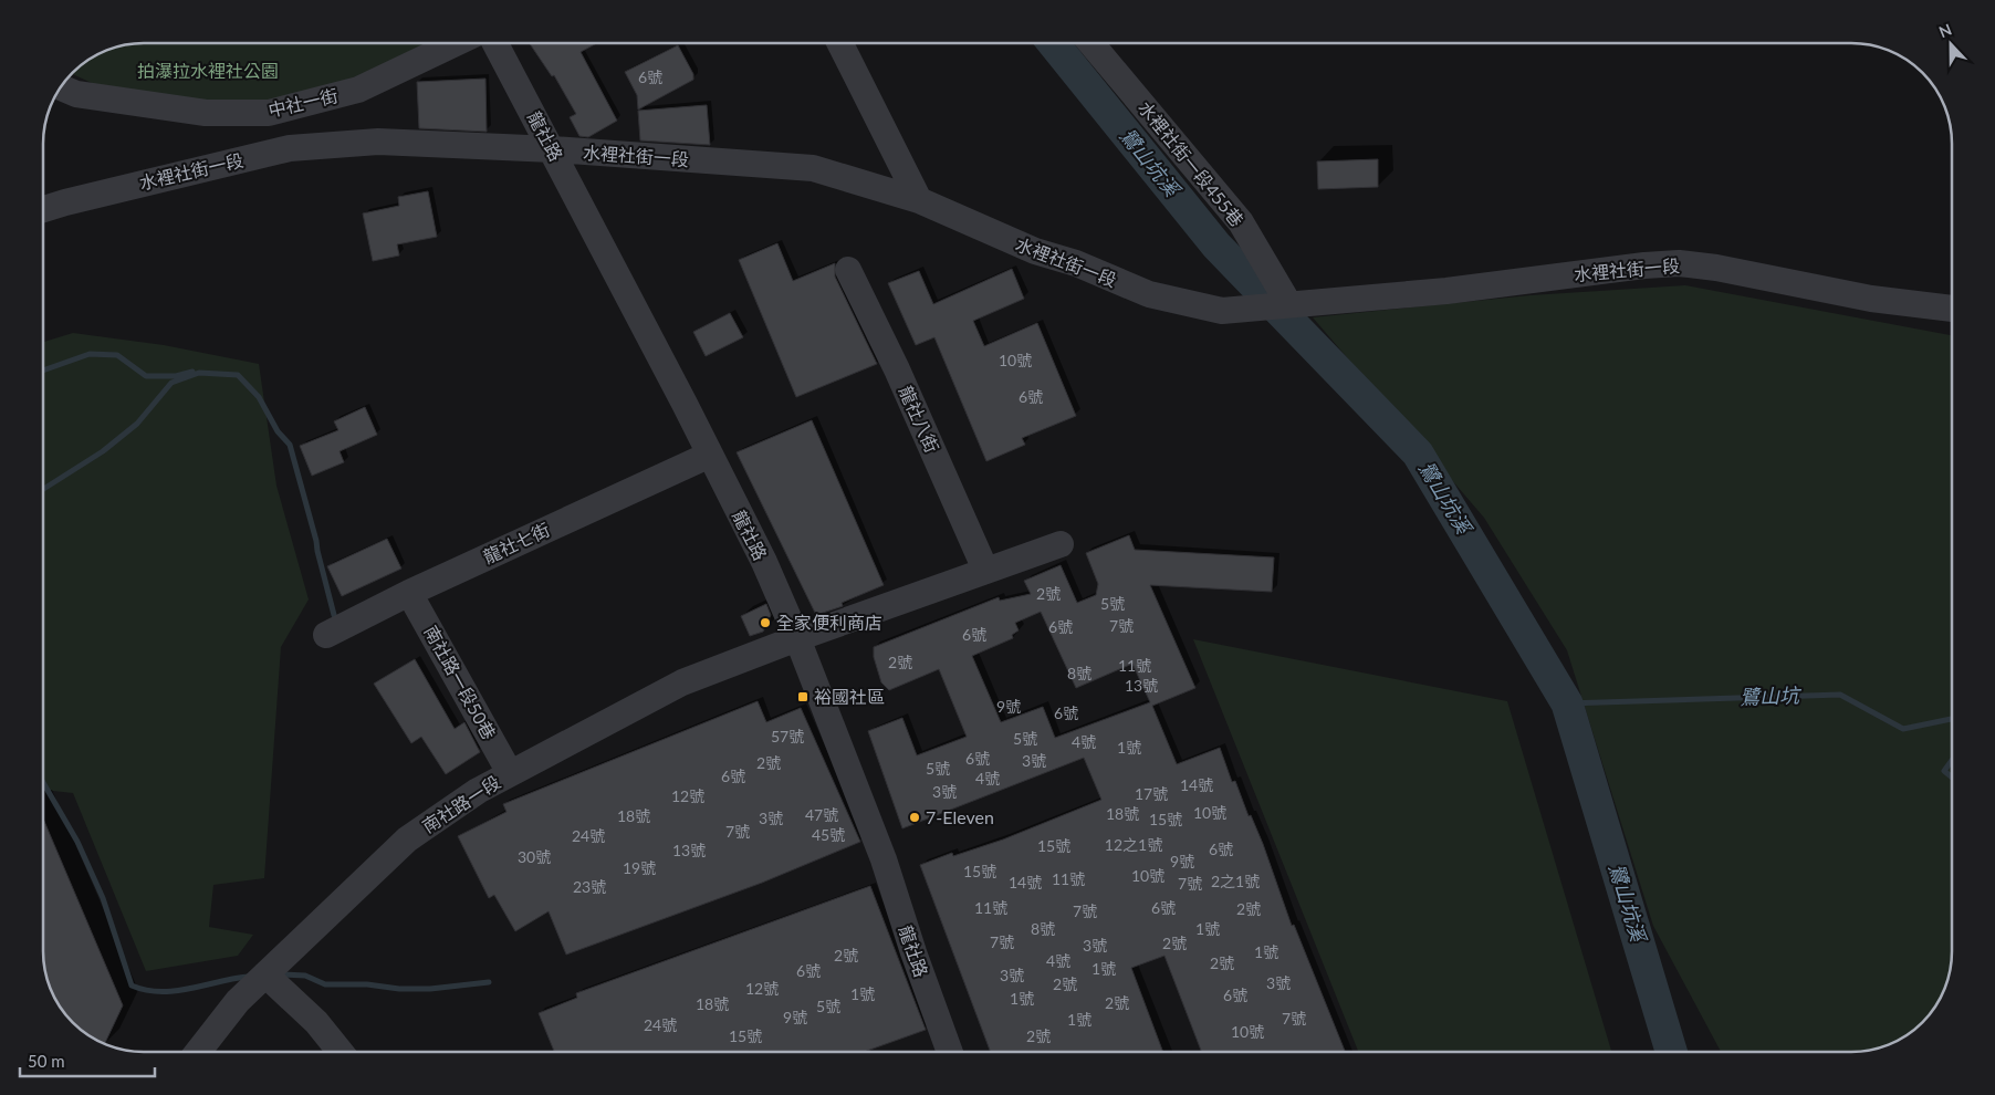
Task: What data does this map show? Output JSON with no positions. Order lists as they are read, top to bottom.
{
  "streets": {
    "street": [
      "中社一街",
      "龍社路",
      "水裡社街一段",
      "水裡社街一段455巷",
      "龍社八街",
      "龍社七街",
      "南社路一段50巷",
      "南社路一段"
    ]
  },
  "crossings": [
    ["龍社路", "水裡社街一段"],
    ["龍社路", "龍社七街"],
    ["龍社路", "南社路一段"],
    ["水裡社街一段", "水裡社街一段455巷"],
    ["龍社七街", "南社路一段50巷"],
    ["南社路一段50巷", "南社路一段"]
  ],
  "water": ["鷺山坑溪", "鷺山坑"],
  "parks": ["拍瀑拉水裡社公園"],
  "places": {
    "other": ["全家便利商店", "7-Eleven"],
    "transit": ["裕國社區"]
  },
  "house_numbers": [
    "6號",
    "10號",
    "6號",
    "2號",
    "5號",
    "7號",
    "6號",
    "6號",
    "2號",
    "11號",
    "8號",
    "13號",
    "9號",
    "6號",
    "57號",
    "5號",
    "4號",
    "1號",
    "6號",
    "3號",
    "2號",
    "5號",
    "6號",
    "4號",
    "14號",
    "3號",
    "17號",
    "12號",
    "10號",
    "18號",
    "47號",
    "18號",
    "3號",
    "15號",
    "7號",
    "45號",
    "24號",
    "12之1號",
    "15號",
    "6號",
    "13號",
    "30號",
    "9號",
    "19號",
    "15號",
    "10號",
    "11號",
    "2之1號",
    "14號",
    "7號",
    "23號",
    "11號",
    "6號",
    "2號",
    "7號",
    "8號",
    "1號",
    "7號",
    "2號",
    "3號",
    "1號",
    "2號",
    "4號",
    "2號",
    "1號",
    "6號",
    "3號",
    "3號",
    "2號",
    "12號",
    "1號",
    "6號",
    "1號",
    "2號",
    "18號",
    "5號",
    "9號",
    "7號",
    "1號",
    "24號",
    "10號",
    "15號",
    "2號"
  ],
  "scale_bar": "50 m",
  "north": "top"
}
